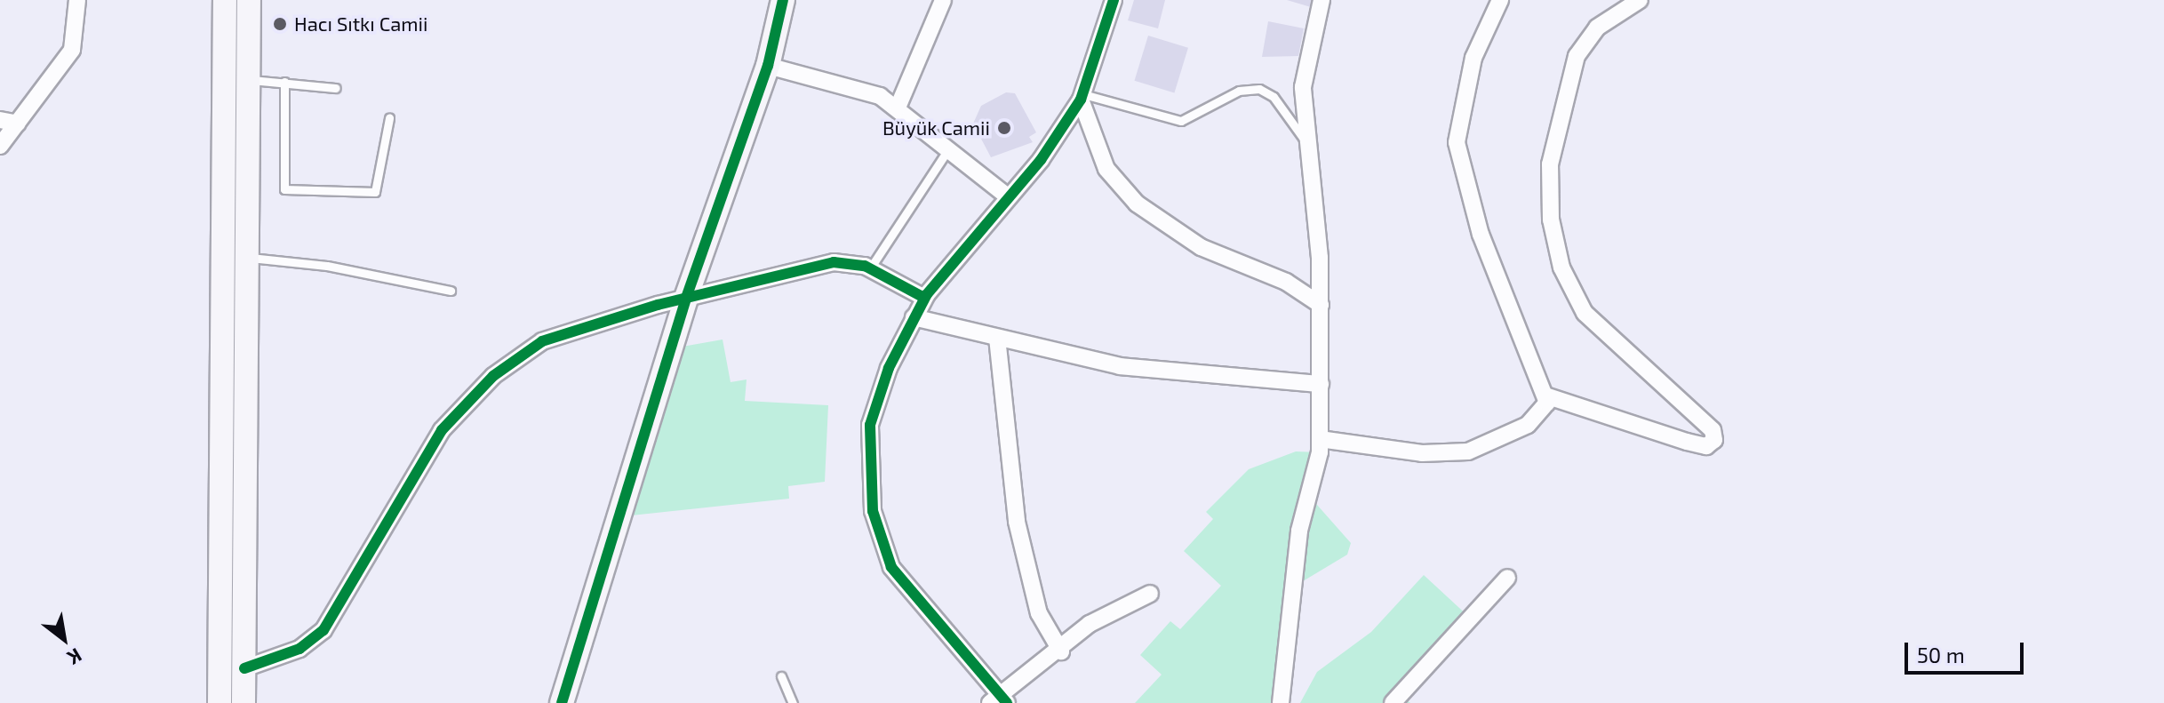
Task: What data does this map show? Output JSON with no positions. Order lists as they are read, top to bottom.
{
  "places": ["Hacı Sıtkı Camii", "Büyük Camii"],
  "scale_bar": "50 m",
  "north": "bottom right"
}
